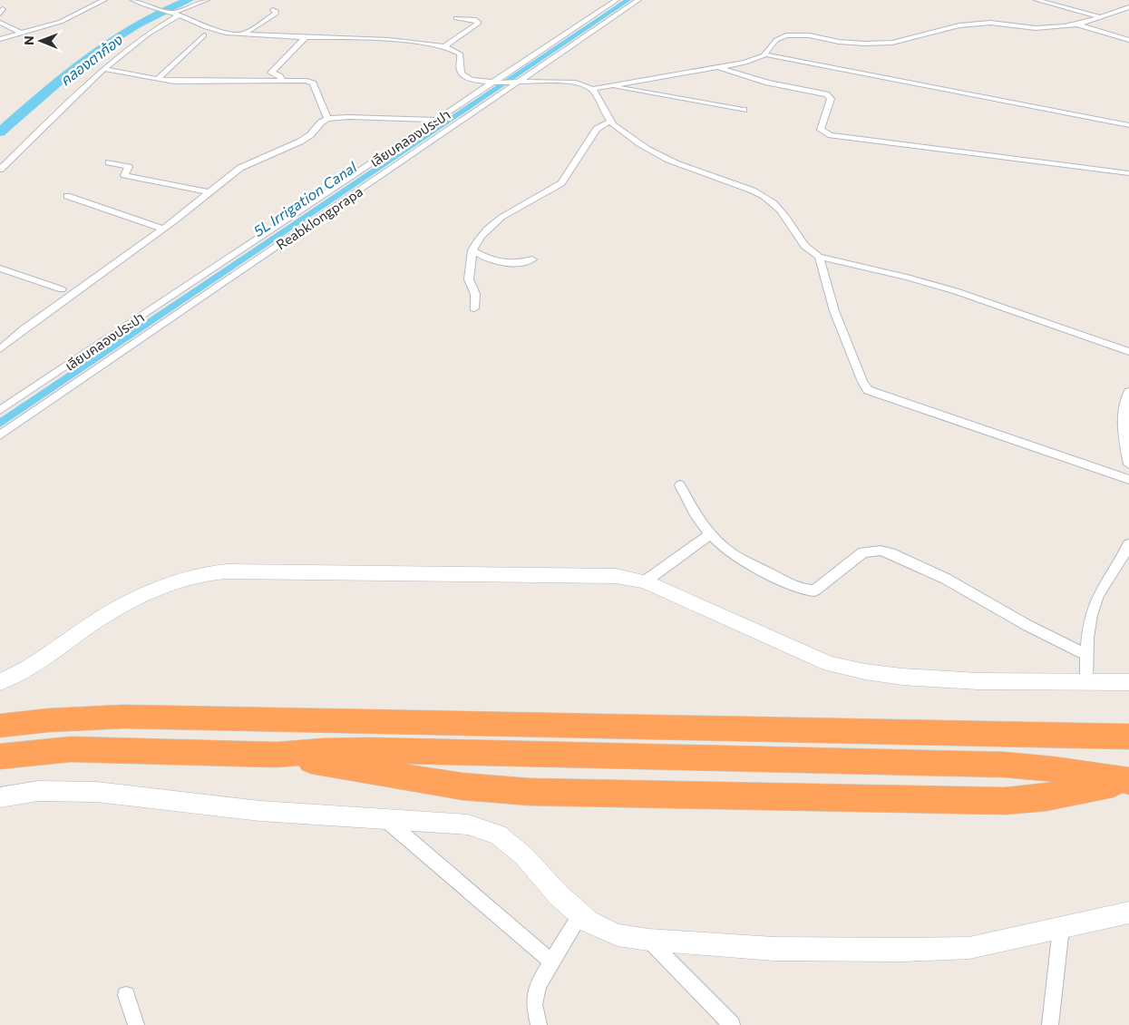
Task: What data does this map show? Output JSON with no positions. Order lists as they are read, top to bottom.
{
  "streets": {
    "street": ["เลียบคลองประปา", "Reabklongprapa"]
  },
  "water": ["คลองตาก้อง", "5L Irrigation Canal"],
  "north": "left"
}
